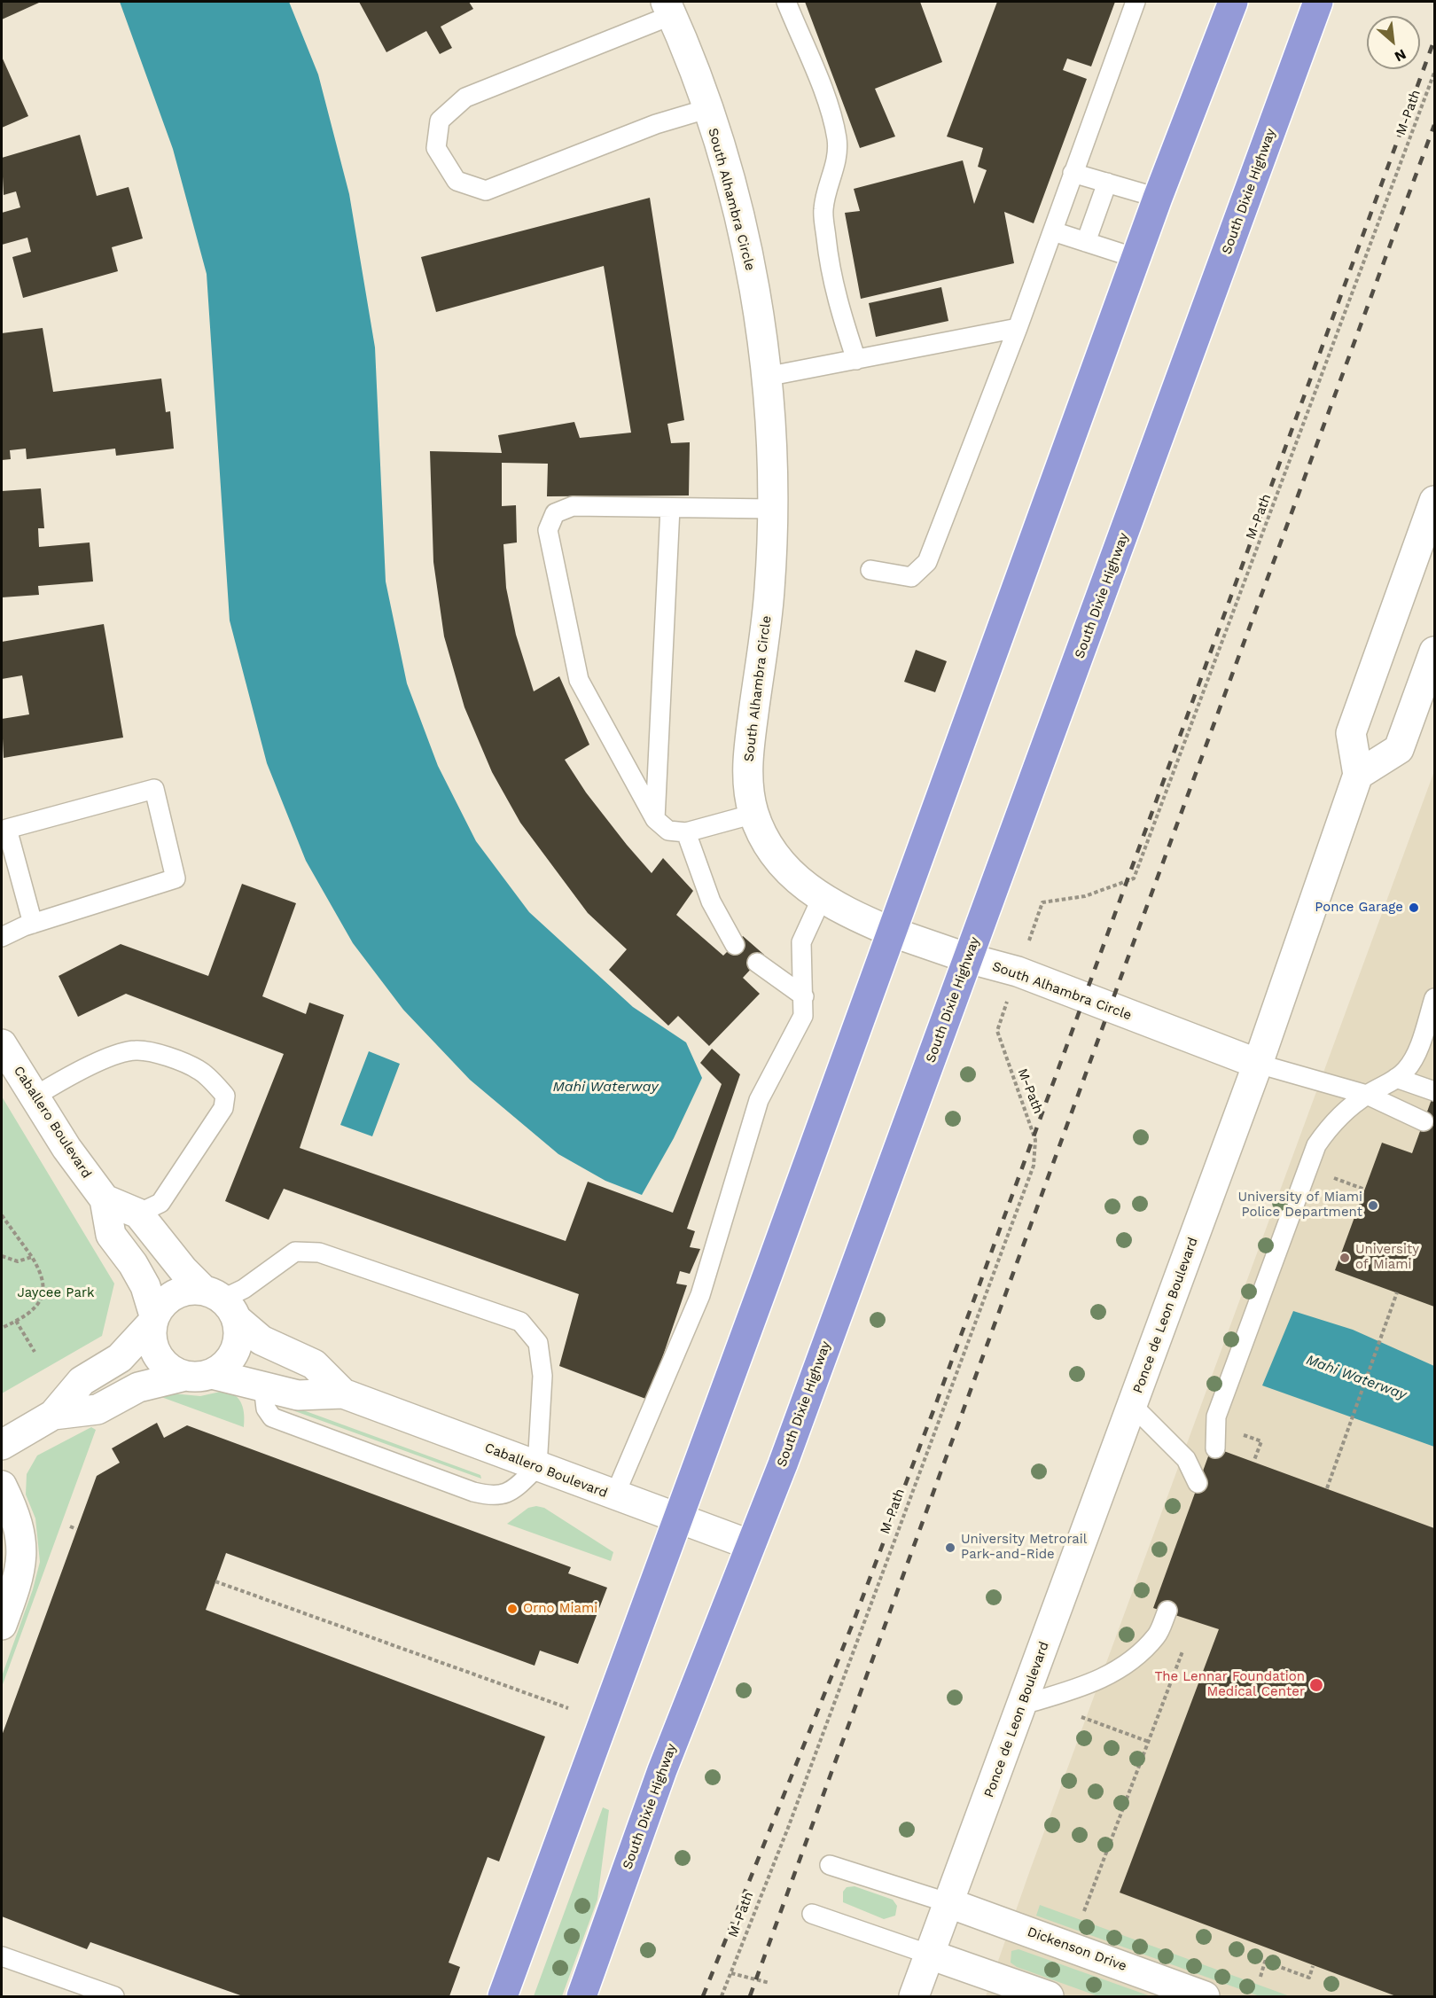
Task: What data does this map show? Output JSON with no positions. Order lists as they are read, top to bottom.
{
  "streets": {
    "highway": ["South Dixie Highway"],
    "street": [
      "South Alhambra Circle",
      "Caballero Boulevard",
      "Ponce de Leon Boulevard",
      "Dickenson Drive"
    ],
    "path": ["M-Path"]
  },
  "crossings": [
    ["South Dixie Highway", "South Alhambra Circle"],
    ["South Dixie Highway", "Caballero Boulevard"],
    ["South Alhambra Circle", "Ponce de Leon Boulevard"],
    ["Ponce de Leon Boulevard", "Dickenson Drive"]
  ],
  "water": ["Mahi Waterway"],
  "parks": ["Jaycee Park"],
  "places": [
    "Ponce Garage",
    "University of Miami Police Department",
    "University of Miami",
    "University Metrorail Park-and-Ride",
    "Orno Miami",
    "The Lennar Foundation Medical Center"
  ],
  "north": "bottom right"
}
